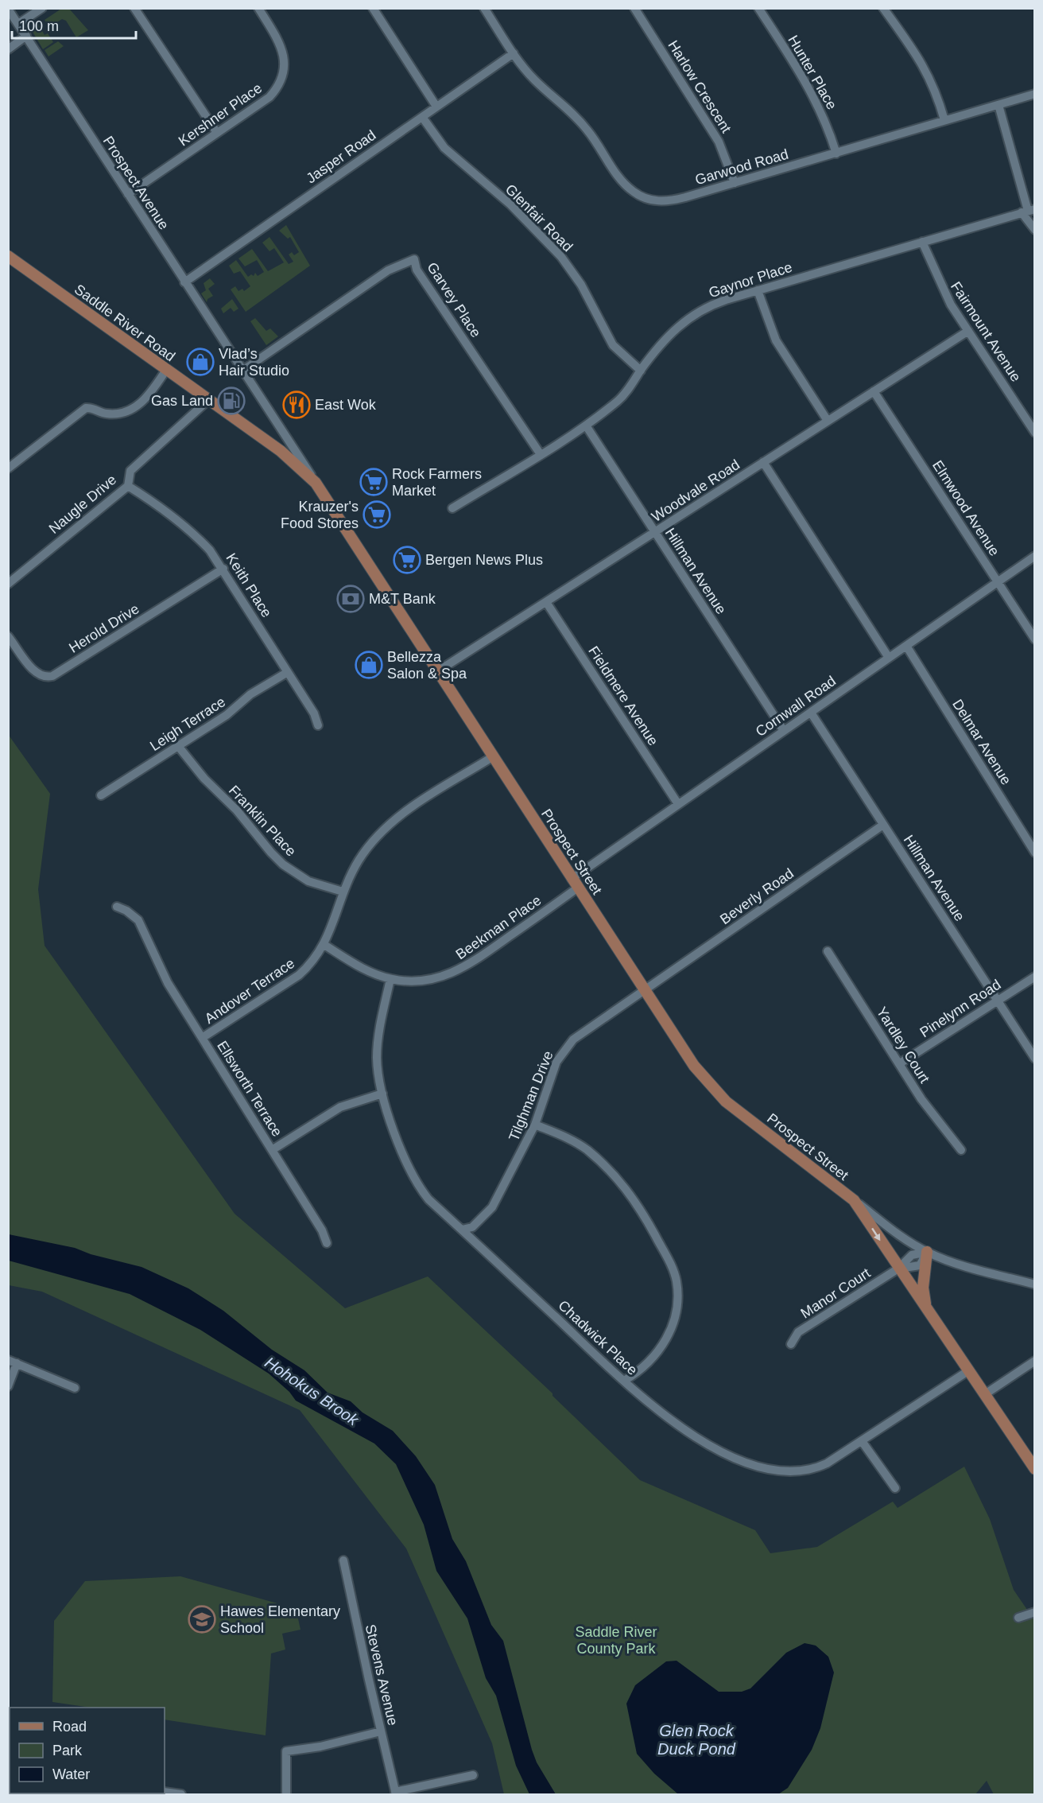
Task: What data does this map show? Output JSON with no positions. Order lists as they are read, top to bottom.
{
  "streets": {
    "main road": ["Saddle River Road", "Prospect Street"],
    "street": [
      "Hunter Place",
      "Harlow Crescent",
      "Kershner Place",
      "Jasper Road",
      "Garwood Road",
      "Prospect Avenue",
      "Glenfair Road",
      "Gaynor Place",
      "Garvey Place",
      "Fairmount Avenue",
      "Woodvale Road",
      "Naugle Drive",
      "Elmwood Avenue",
      "Hillman Avenue",
      "Keith Place",
      "Herold Drive",
      "Fieldmere Avenue",
      "Cornwall Road",
      "Leigh Terrace",
      "Delmar Avenue",
      "Franklin Place",
      "Beverly Road",
      "Beekman Place",
      "Andover Terrace",
      "Pinelynn Road",
      "Yardley Court",
      "Ellsworth Terrace",
      "Tilghman Drive",
      "Manor Court",
      "Chadwick Place",
      "Stevens Avenue"
    ]
  },
  "crossings": [
    ["Hunter Place", "Garwood Road"],
    ["Harlow Crescent", "Garwood Road"],
    ["Kershner Place", "Prospect Avenue"],
    ["Jasper Road", "Garwood Road"],
    ["Jasper Road", "Prospect Avenue"],
    ["Jasper Road", "Glenfair Road"],
    ["Prospect Avenue", "Garvey Place"],
    ["Prospect Avenue", "Prospect Street"],
    ["Glenfair Road", "Gaynor Place"],
    ["Gaynor Place", "Garvey Place"],
    ["Gaynor Place", "Fairmount Avenue"],
    ["Gaynor Place", "Hillman Avenue"],
    ["Garvey Place", "Prospect Street"],
    ["Saddle River Road", "Naugle Drive"],
    ["Saddle River Road", "Prospect Street"],
    ["Fairmount Avenue", "Woodvale Road"],
    ["Woodvale Road", "Elmwood Avenue"],
    ["Woodvale Road", "Hillman Avenue"],
    ["Woodvale Road", "Fieldmere Avenue"],
    ["Woodvale Road", "Prospect Street"],
    ["Naugle Drive", "Keith Place"],
    ["Elmwood Avenue", "Cornwall Road"],
    ["Hillman Avenue", "Cornwall Road"],
    ["Hillman Avenue", "Beverly Road"],
    ["Hillman Avenue", "Pinelynn Road"],
    ["Keith Place", "Herold Drive"],
    ["Keith Place", "Leigh Terrace"],
    ["Fieldmere Avenue", "Cornwall Road"],
    ["Cornwall Road", "Delmar Avenue"],
    ["Cornwall Road", "Prospect Street"],
    ["Cornwall Road", "Beekman Place"],
    ["Leigh Terrace", "Franklin Place"],
    ["Franklin Place", "Andover Terrace"],
    ["Prospect Street", "Beverly Road"],
    ["Prospect Street", "Beekman Place"],
    ["Prospect Street", "Andover Terrace"],
    ["Prospect Street", "Tilghman Drive"],
    ["Prospect Street", "Manor Court"],
    ["Prospect Street", "Chadwick Place"],
    ["Beverly Road", "Tilghman Drive"],
    ["Beekman Place", "Andover Terrace"],
    ["Beekman Place", "Chadwick Place"],
    ["Andover Terrace", "Ellsworth Terrace"],
    ["Pinelynn Road", "Yardley Court"],
    ["Tilghman Drive", "Chadwick Place"]
  ],
  "water": ["Hohokus Brook", "Glen Rock Duck Pond"],
  "parks": ["Saddle River County Park"],
  "places": {
    "shop": ["Vlad’s Hair Studio", "Bellezza Salon & Spa"],
    "fuel station": ["Gas Land"],
    "restaurant": ["East Wok"],
    "supermarket": ["Rock Farmers Market", "Krauzer's Food Stores", "Bergen News Plus"],
    "bank": ["M&T Bank"],
    "school or university": ["Hawes Elementary School"]
  },
  "legend": ["Road", "Park", "Water"],
  "scale_bar": "100 m"
}
